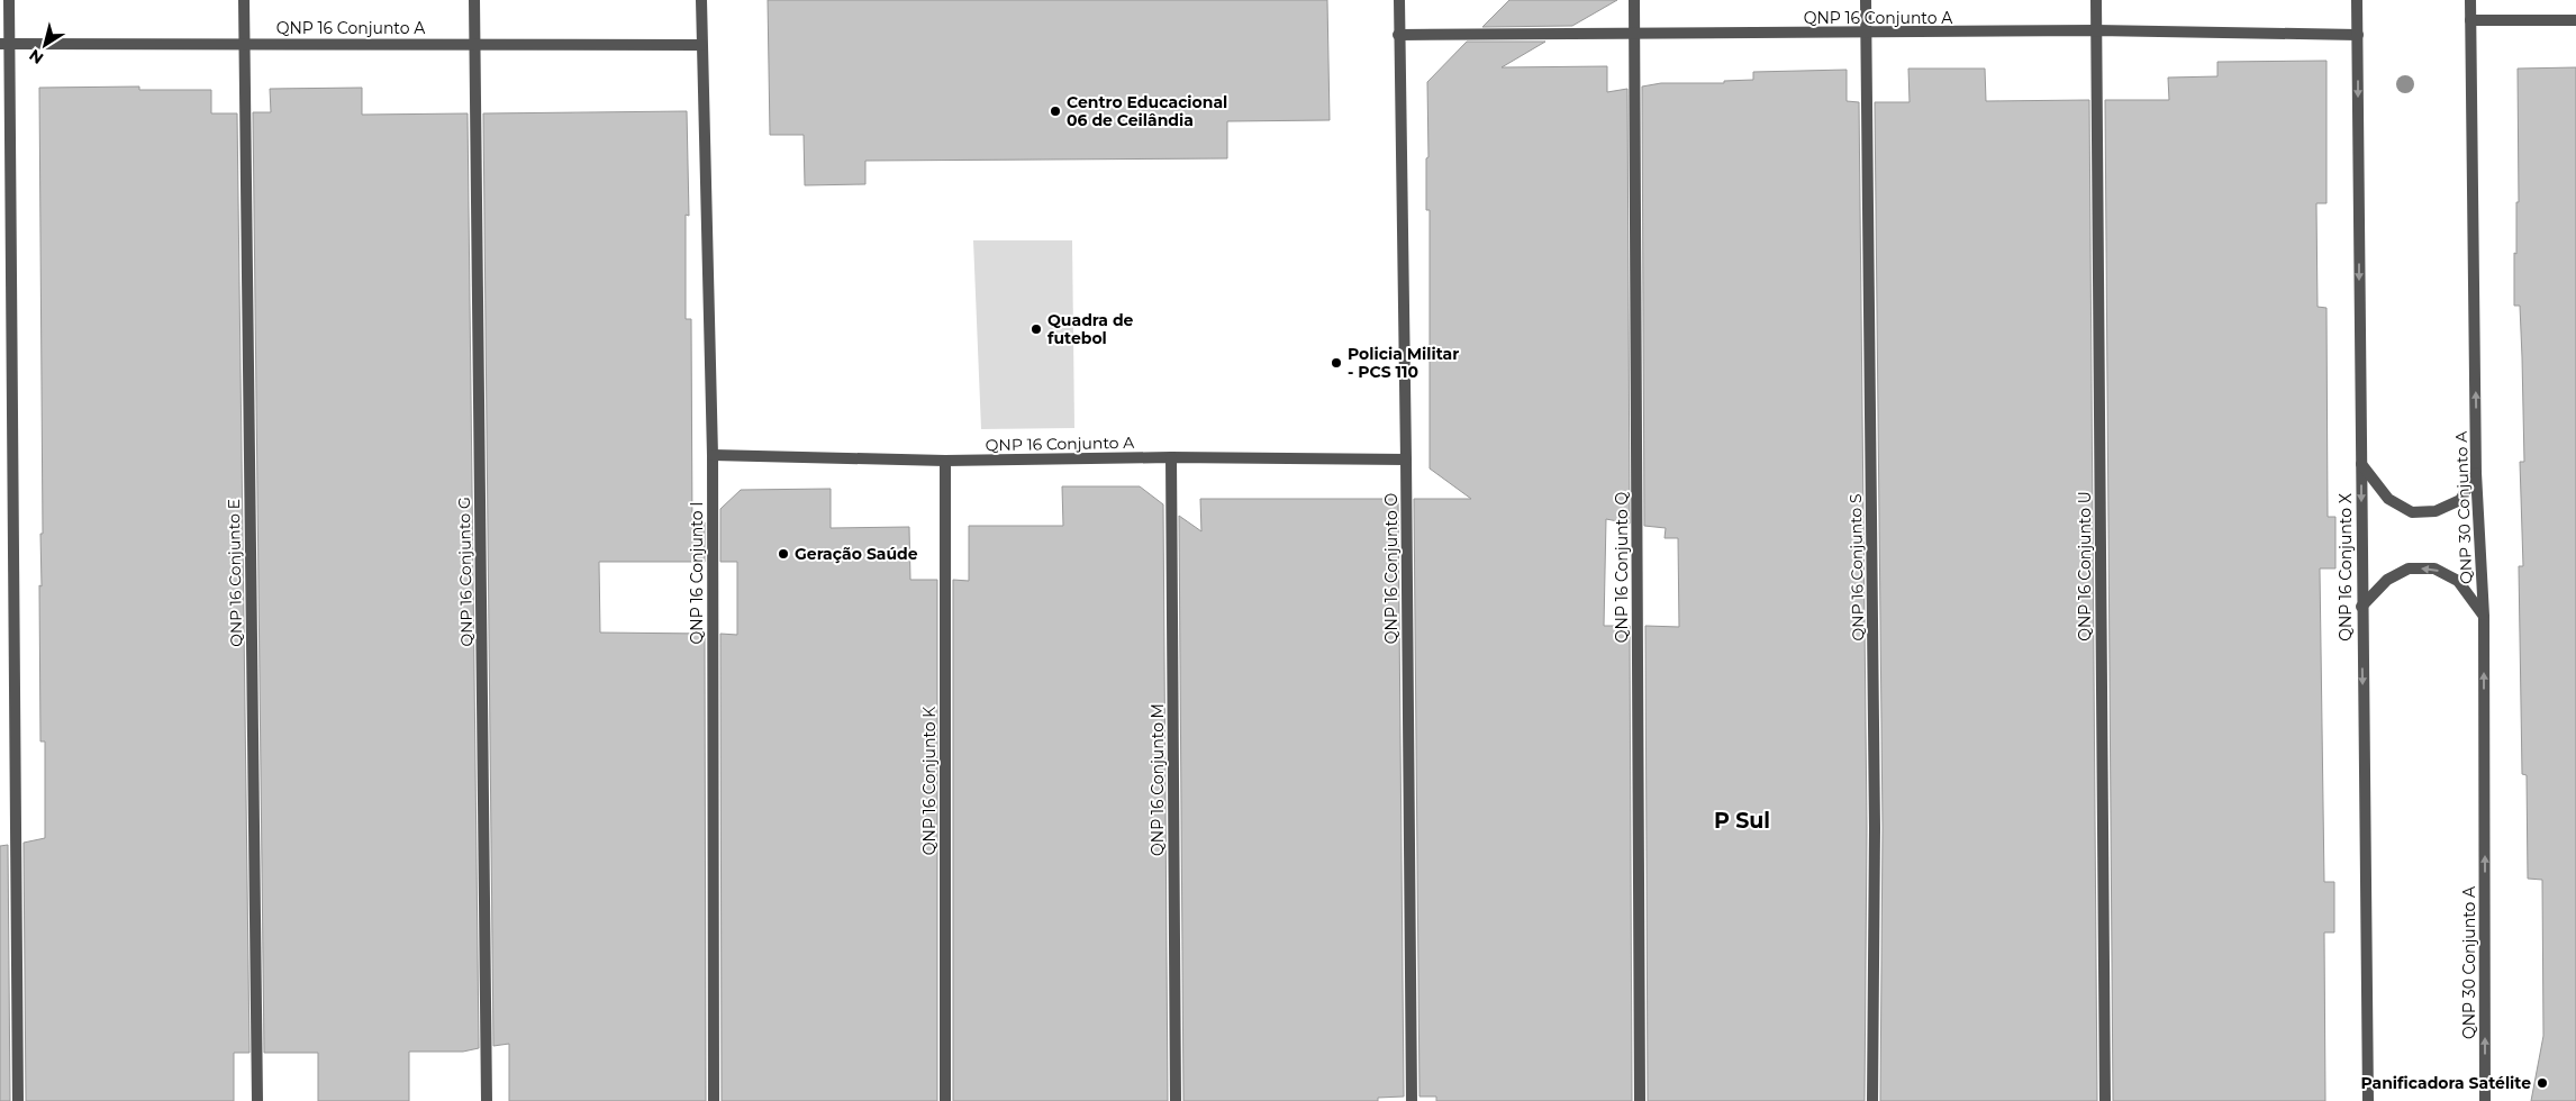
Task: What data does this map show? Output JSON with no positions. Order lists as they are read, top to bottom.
{
  "streets": {
    "street": [
      "QNP 16 Conjunto A",
      "QNP 30 Conjunto A",
      "QNP 16 Conjunto U",
      "QNP 16 Conjunto Q",
      "QNP 16 Conjunto S",
      "QNP 16 Conjunto X",
      "QNP 16 Conjunto O",
      "QNP 16 Conjunto G",
      "QNP 16 Conjunto E",
      "QNP 16 Conjunto I",
      "QNP 16 Conjunto M",
      "QNP 16 Conjunto K"
    ]
  },
  "crossings": [
    ["QNP 16 Conjunto A", "QNP 16 Conjunto U"],
    ["QNP 16 Conjunto A", "QNP 16 Conjunto Q"],
    ["QNP 16 Conjunto A", "QNP 16 Conjunto S"],
    ["QNP 16 Conjunto A", "QNP 16 Conjunto X"],
    ["QNP 16 Conjunto A", "QNP 16 Conjunto O"],
    ["QNP 16 Conjunto A", "QNP 16 Conjunto G"],
    ["QNP 16 Conjunto A", "QNP 16 Conjunto E"],
    ["QNP 16 Conjunto A", "QNP 16 Conjunto I"],
    ["QNP 16 Conjunto A", "QNP 16 Conjunto M"],
    ["QNP 16 Conjunto A", "QNP 16 Conjunto K"]
  ],
  "one_way": ["QNP 30 Conjunto A", "QNP 16 Conjunto X"],
  "districts": ["P Sul"],
  "places": [
    "Centro Educacional 06 de Ceilândia",
    "Quadra de futebol",
    "Policia Militar - PCS 110",
    "Geração Saúde",
    "Panificadora Satélite"
  ],
  "north": "bottom left"
}
